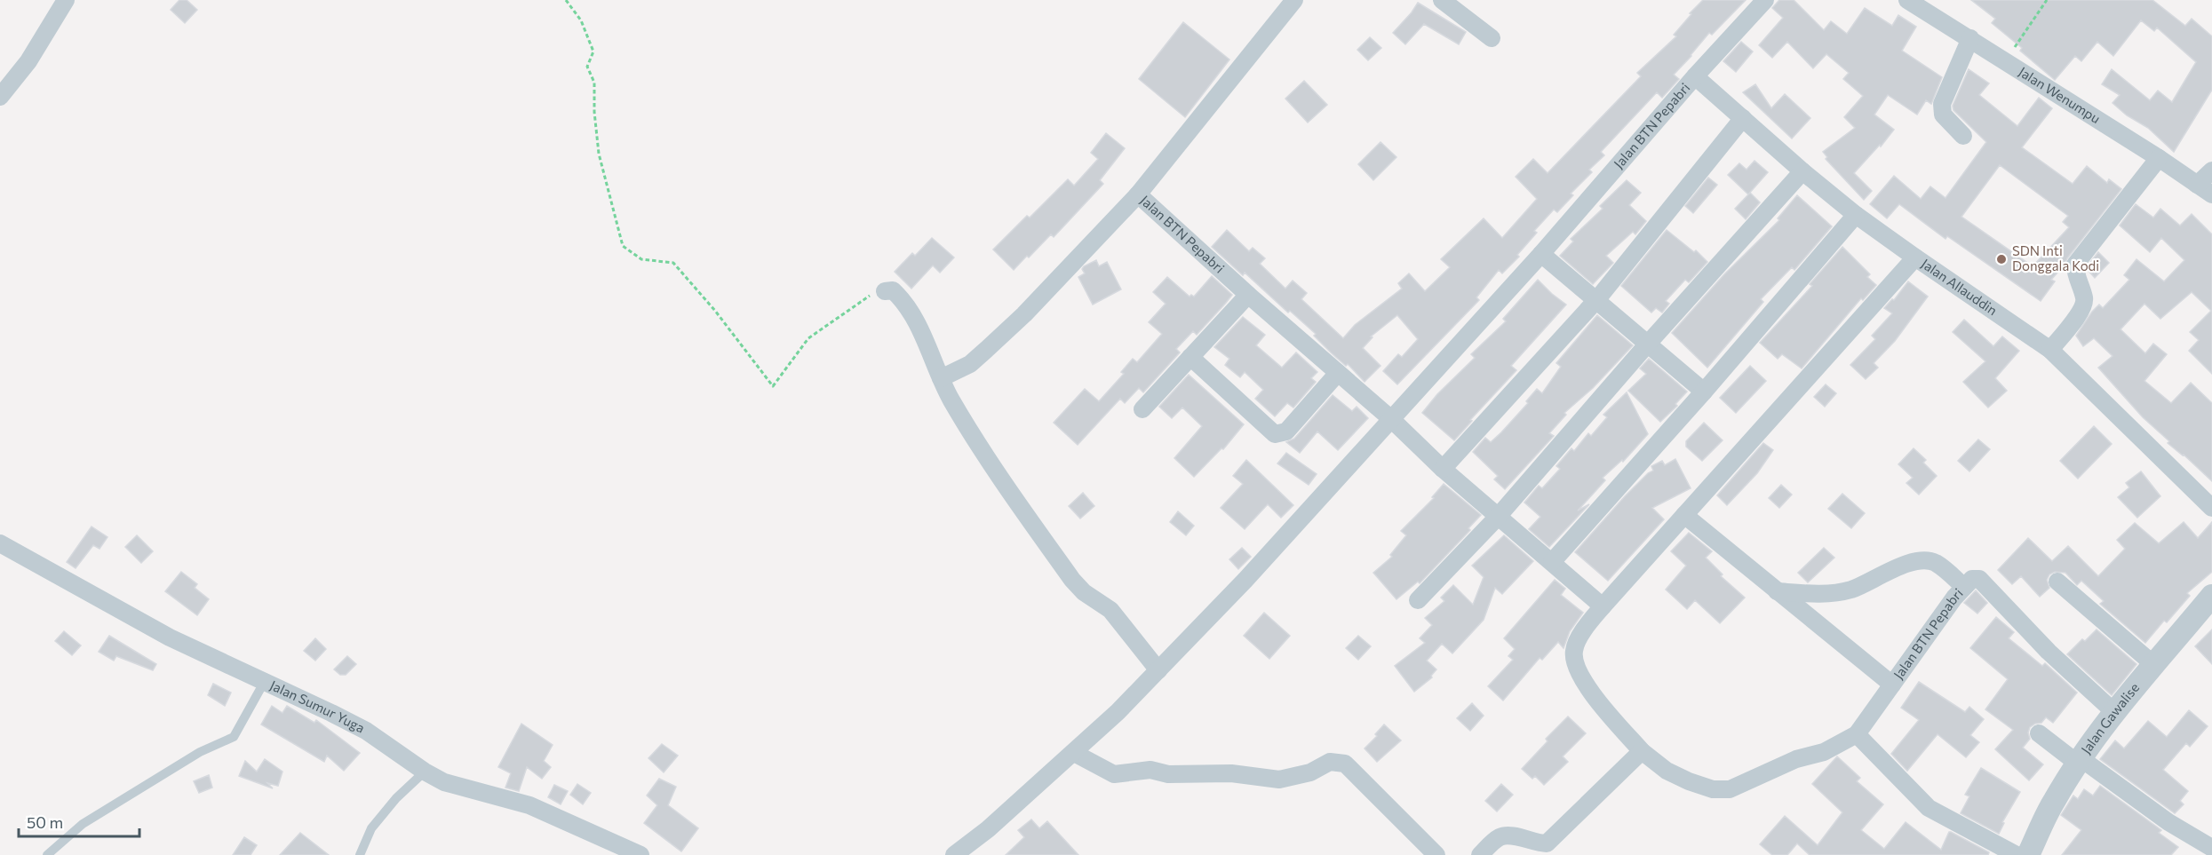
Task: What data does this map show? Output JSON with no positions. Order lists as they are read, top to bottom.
{
  "streets": {
    "street": [
      "Jalan Wenumpu",
      "Jalan BTN Pepabri",
      "Jalan Allauddin",
      "Jalan Sumur Yuga",
      "Jalan Gawalise"
    ]
  },
  "crossings": [
    ["Jalan BTN Pepabri", "Jalan Allauddin"],
    ["Jalan BTN Pepabri", "Jalan Gawalise"]
  ],
  "places": ["SDN Inti Donggala Kodi"],
  "scale_bar": "50 m"
}
